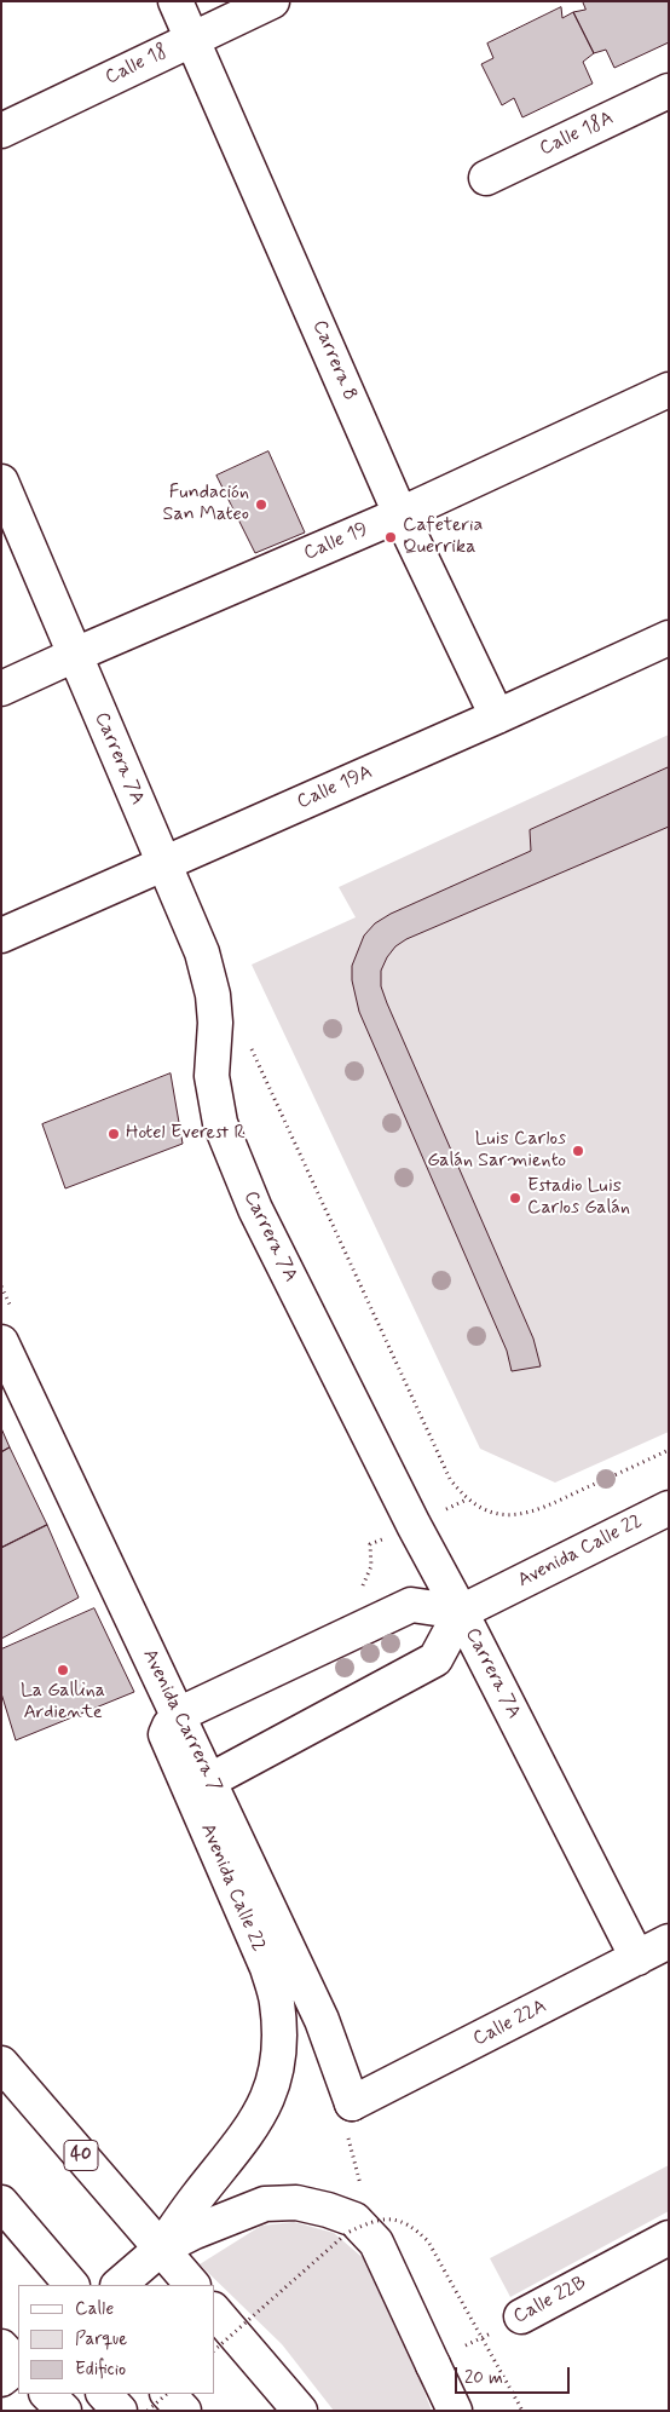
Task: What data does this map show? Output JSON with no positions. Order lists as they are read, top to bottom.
{
  "streets": {
    "main road": [
      "Calle 18",
      "Calle 18A",
      "Carrera 8",
      "Calle 19",
      "Carrera 7A",
      "Calle 19A",
      "Avenida Calle 22",
      "Avenida Carrera 7",
      "Calle 22A",
      "40",
      "Calle 22B"
    ]
  },
  "crossings": [
    ["Calle 18", "Carrera 8"],
    ["Carrera 8", "Calle 19"],
    ["Carrera 8", "Calle 19A"],
    ["Calle 19", "Carrera 7A"],
    ["Carrera 7A", "Calle 19A"],
    ["Carrera 7A", "Avenida Calle 22"],
    ["Carrera 7A", "Calle 22A"],
    ["Avenida Calle 22", "Avenida Carrera 7"],
    ["Avenida Calle 22", "40"],
    ["Avenida Carrera 7", "Calle 22A"]
  ],
  "places": [
    "Fundación San Mateo",
    "Cafeteria Querrika",
    "Hotel Everest R",
    "Luis Carlos Galán Sarmiento",
    "Estadio Luis Carlos Galán",
    "La Gallina Ardiente"
  ],
  "legend": ["Calle", "Parque", "Edificio"],
  "scale_bar": "20 m"
}
